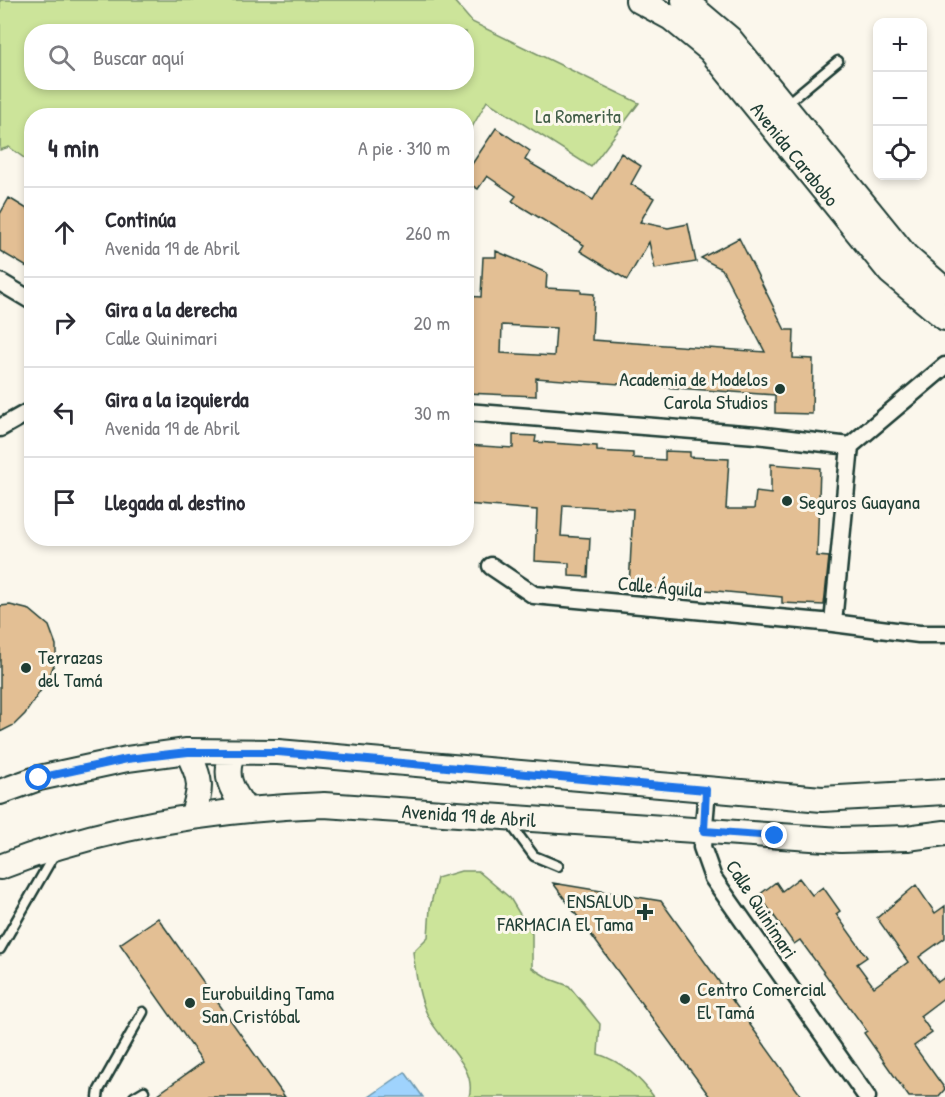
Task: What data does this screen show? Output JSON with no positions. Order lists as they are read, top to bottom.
{
  "streets": {
    "main road": ["Avenida Carabobo", "Avenida 19 de Abril"],
    "street": ["Calle Águila", "Calle Quinimari"]
  },
  "crossings": [
    ["Avenida 19 de Abril", "Calle Quinimari"]
  ],
  "parks": ["La Romerita"],
  "places": {
    "other": [
      "Academia de Modelos Carola Studios",
      "Seguros Guayana",
      "Terrazas del Tamá",
      "Centro Comercial El Tamá",
      "Eurobuilding Tama San Cristóbal"
    ],
    "health": ["ENSALUD FARMACIA El Tama"]
  },
  "page": {
    "map_buttons": ["+", "−"],
    "search": "Buscar aquí",
    "heading": ["4 min", "A pie · 310 m"],
    "list": [
      ["Continúa", "Avenida 19 de Abril", "260 m"],
      ["Gira a la derecha", "Calle Quinimari", "20 m"],
      ["Gira a la izquierda", "Avenida 19 de Abril", "30 m"],
      "Llegada al destino"
    ]
  }
}
